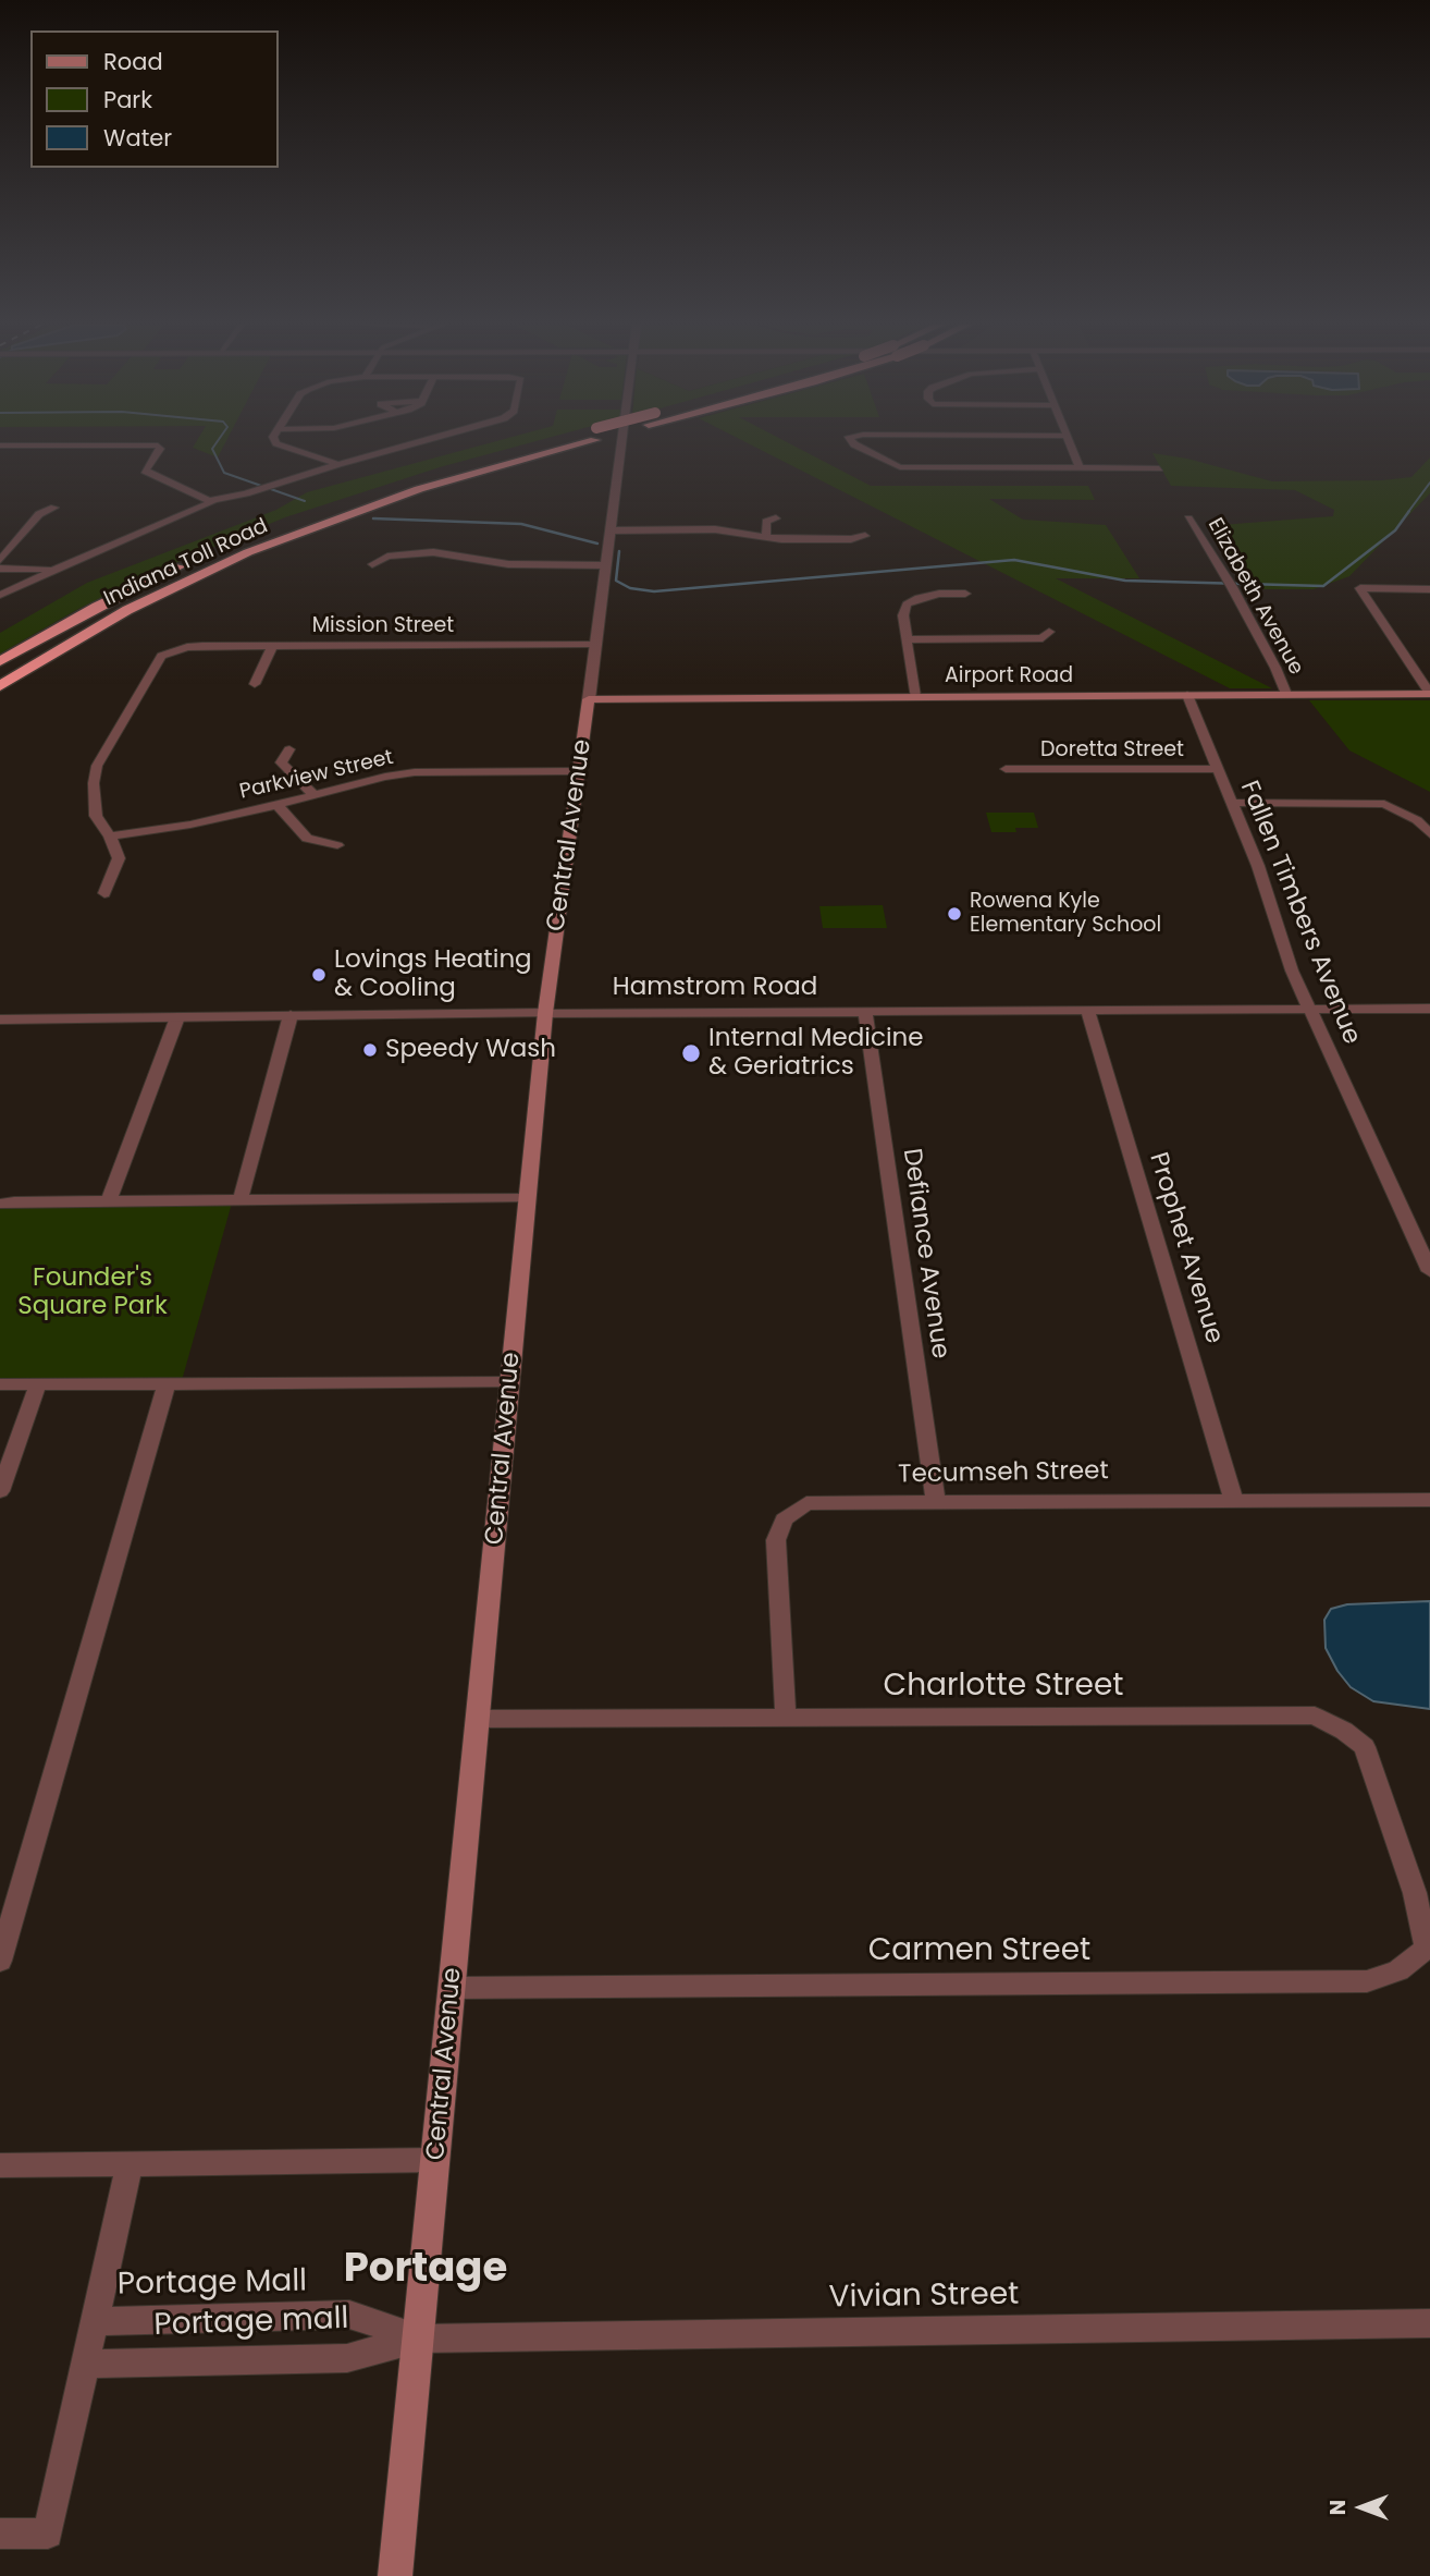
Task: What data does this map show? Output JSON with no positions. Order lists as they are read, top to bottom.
{
  "streets": {
    "highway": ["Indiana Toll Road"],
    "main road": ["Airport Road", "Central Avenue"],
    "street": [
      "Elizabeth Avenue",
      "Mission Street",
      "Doretta Street",
      "Parkview Street",
      "Fallen Timbers Avenue",
      "Hamstrom Road",
      "Prophet Avenue",
      "Defiance Avenue",
      "Tecumseh Street",
      "Charlotte Street",
      "Carmen Street",
      "Portage Mall",
      "Vivian Street",
      "Portage mall"
    ]
  },
  "crossings": [
    ["Elizabeth Avenue", "Airport Road"],
    ["Mission Street", "Parkview Street"],
    ["Mission Street", "Central Avenue"],
    ["Airport Road", "Central Avenue"],
    ["Airport Road", "Fallen Timbers Avenue"],
    ["Doretta Street", "Fallen Timbers Avenue"],
    ["Parkview Street", "Central Avenue"],
    ["Central Avenue", "Hamstrom Road"],
    ["Central Avenue", "Charlotte Street"],
    ["Central Avenue", "Carmen Street"],
    ["Central Avenue", "Portage Mall"],
    ["Central Avenue", "Vivian Street"],
    ["Central Avenue", "Portage mall"],
    ["Fallen Timbers Avenue", "Hamstrom Road"],
    ["Hamstrom Road", "Prophet Avenue"],
    ["Hamstrom Road", "Defiance Avenue"],
    ["Prophet Avenue", "Tecumseh Street"],
    ["Defiance Avenue", "Tecumseh Street"],
    ["Tecumseh Street", "Charlotte Street"],
    ["Charlotte Street", "Carmen Street"],
    ["Portage Mall", "Vivian Street"],
    ["Portage Mall", "Portage mall"],
    ["Vivian Street", "Portage mall"]
  ],
  "districts": ["Portage"],
  "parks": ["Founder's Square Park"],
  "places": [
    "Rowena Kyle Elementary School",
    "Lovings Heating & Cooling",
    "Speedy Wash",
    "Internal Medicine & Geriatrics"
  ],
  "legend": ["Road", "Park", "Water"],
  "north": "left"
}
